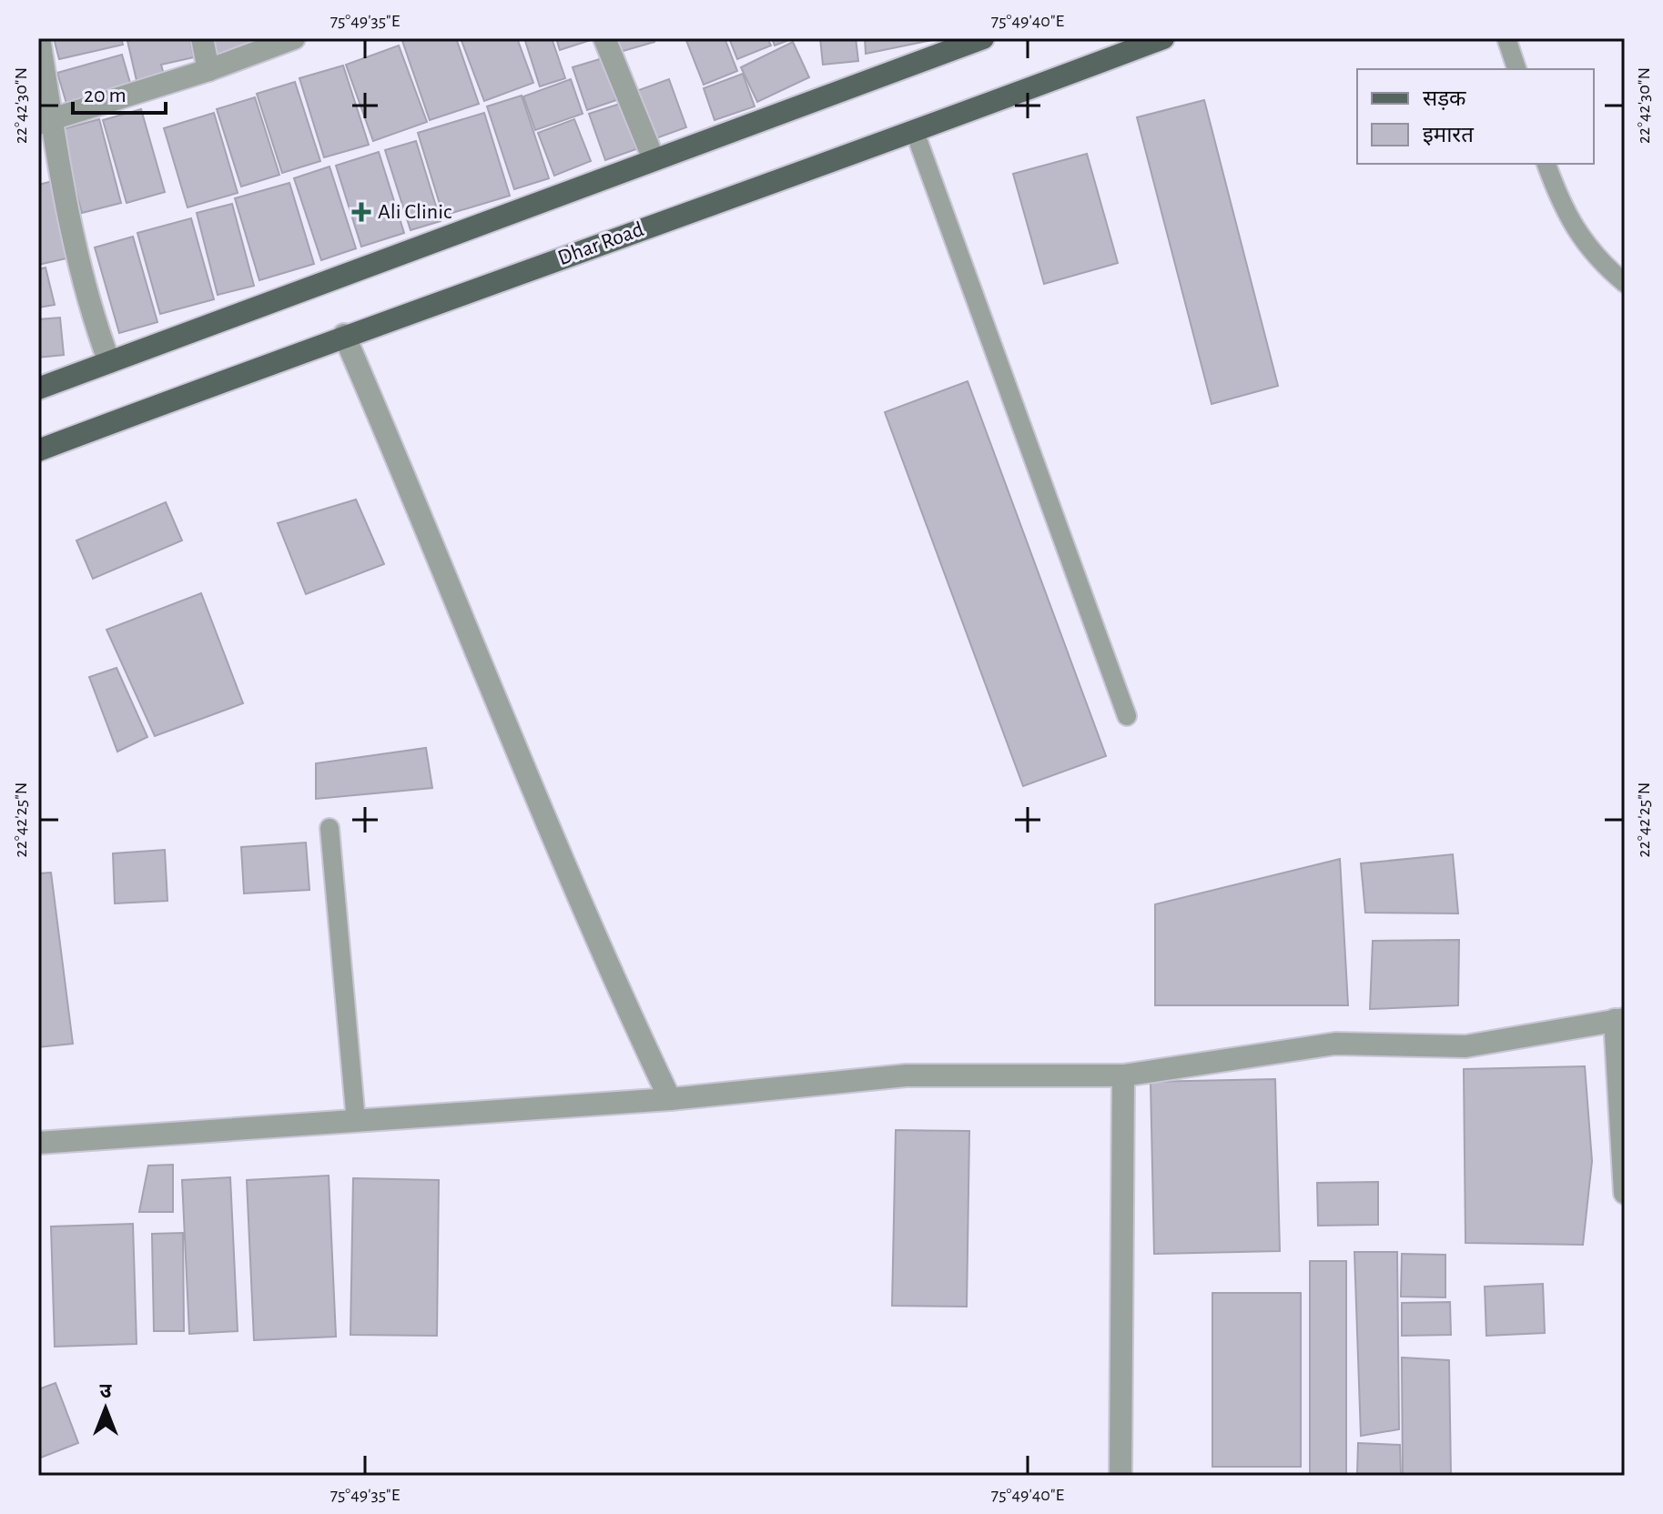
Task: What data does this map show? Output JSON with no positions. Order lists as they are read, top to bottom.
{
  "streets": {
    "main road": ["Dhar Road"]
  },
  "places": {
    "health": ["Ali Clinic"]
  },
  "legend": ["सड़क", "इमारत"],
  "scale_bar": "20 m",
  "north": "top",
  "coordinates": [
    "75°49'35\"E",
    "75°49'40\"E",
    "22°42'30\"N",
    "22°42'25\"N"
  ]
}
